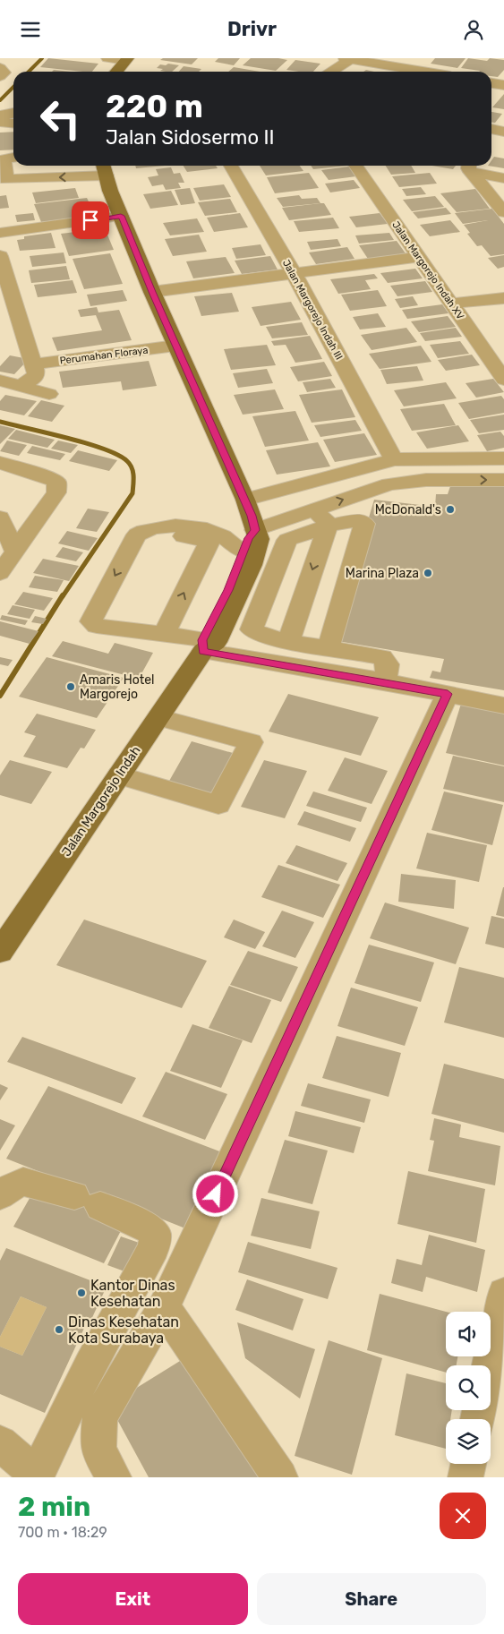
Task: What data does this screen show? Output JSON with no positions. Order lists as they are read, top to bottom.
{
  "streets": {
    "main road": ["Jalan Margorejo Indah"],
    "street": ["Jalan Margorejo Indah XV", "Jalan Margorejo Indah III", "Perumahan Floraya"]
  },
  "crossings": [
    ["Perumahan Floraya", "Jalan Margorejo Indah"]
  ],
  "places": [
    "McDonald's",
    "Marina Plaza",
    "Amaris Hotel Margorejo",
    "Kantor Dinas Kesehatan",
    "Dinas Kesehatan Kota Surabaya"
  ],
  "page": {
    "header": "Drivr",
    "turn": ["220 m", "Jalan Sidosermo II"],
    "heading": ["2 min", "700 m · 18:29"],
    "buttons": ["Exit", "Share"]
  }
}
